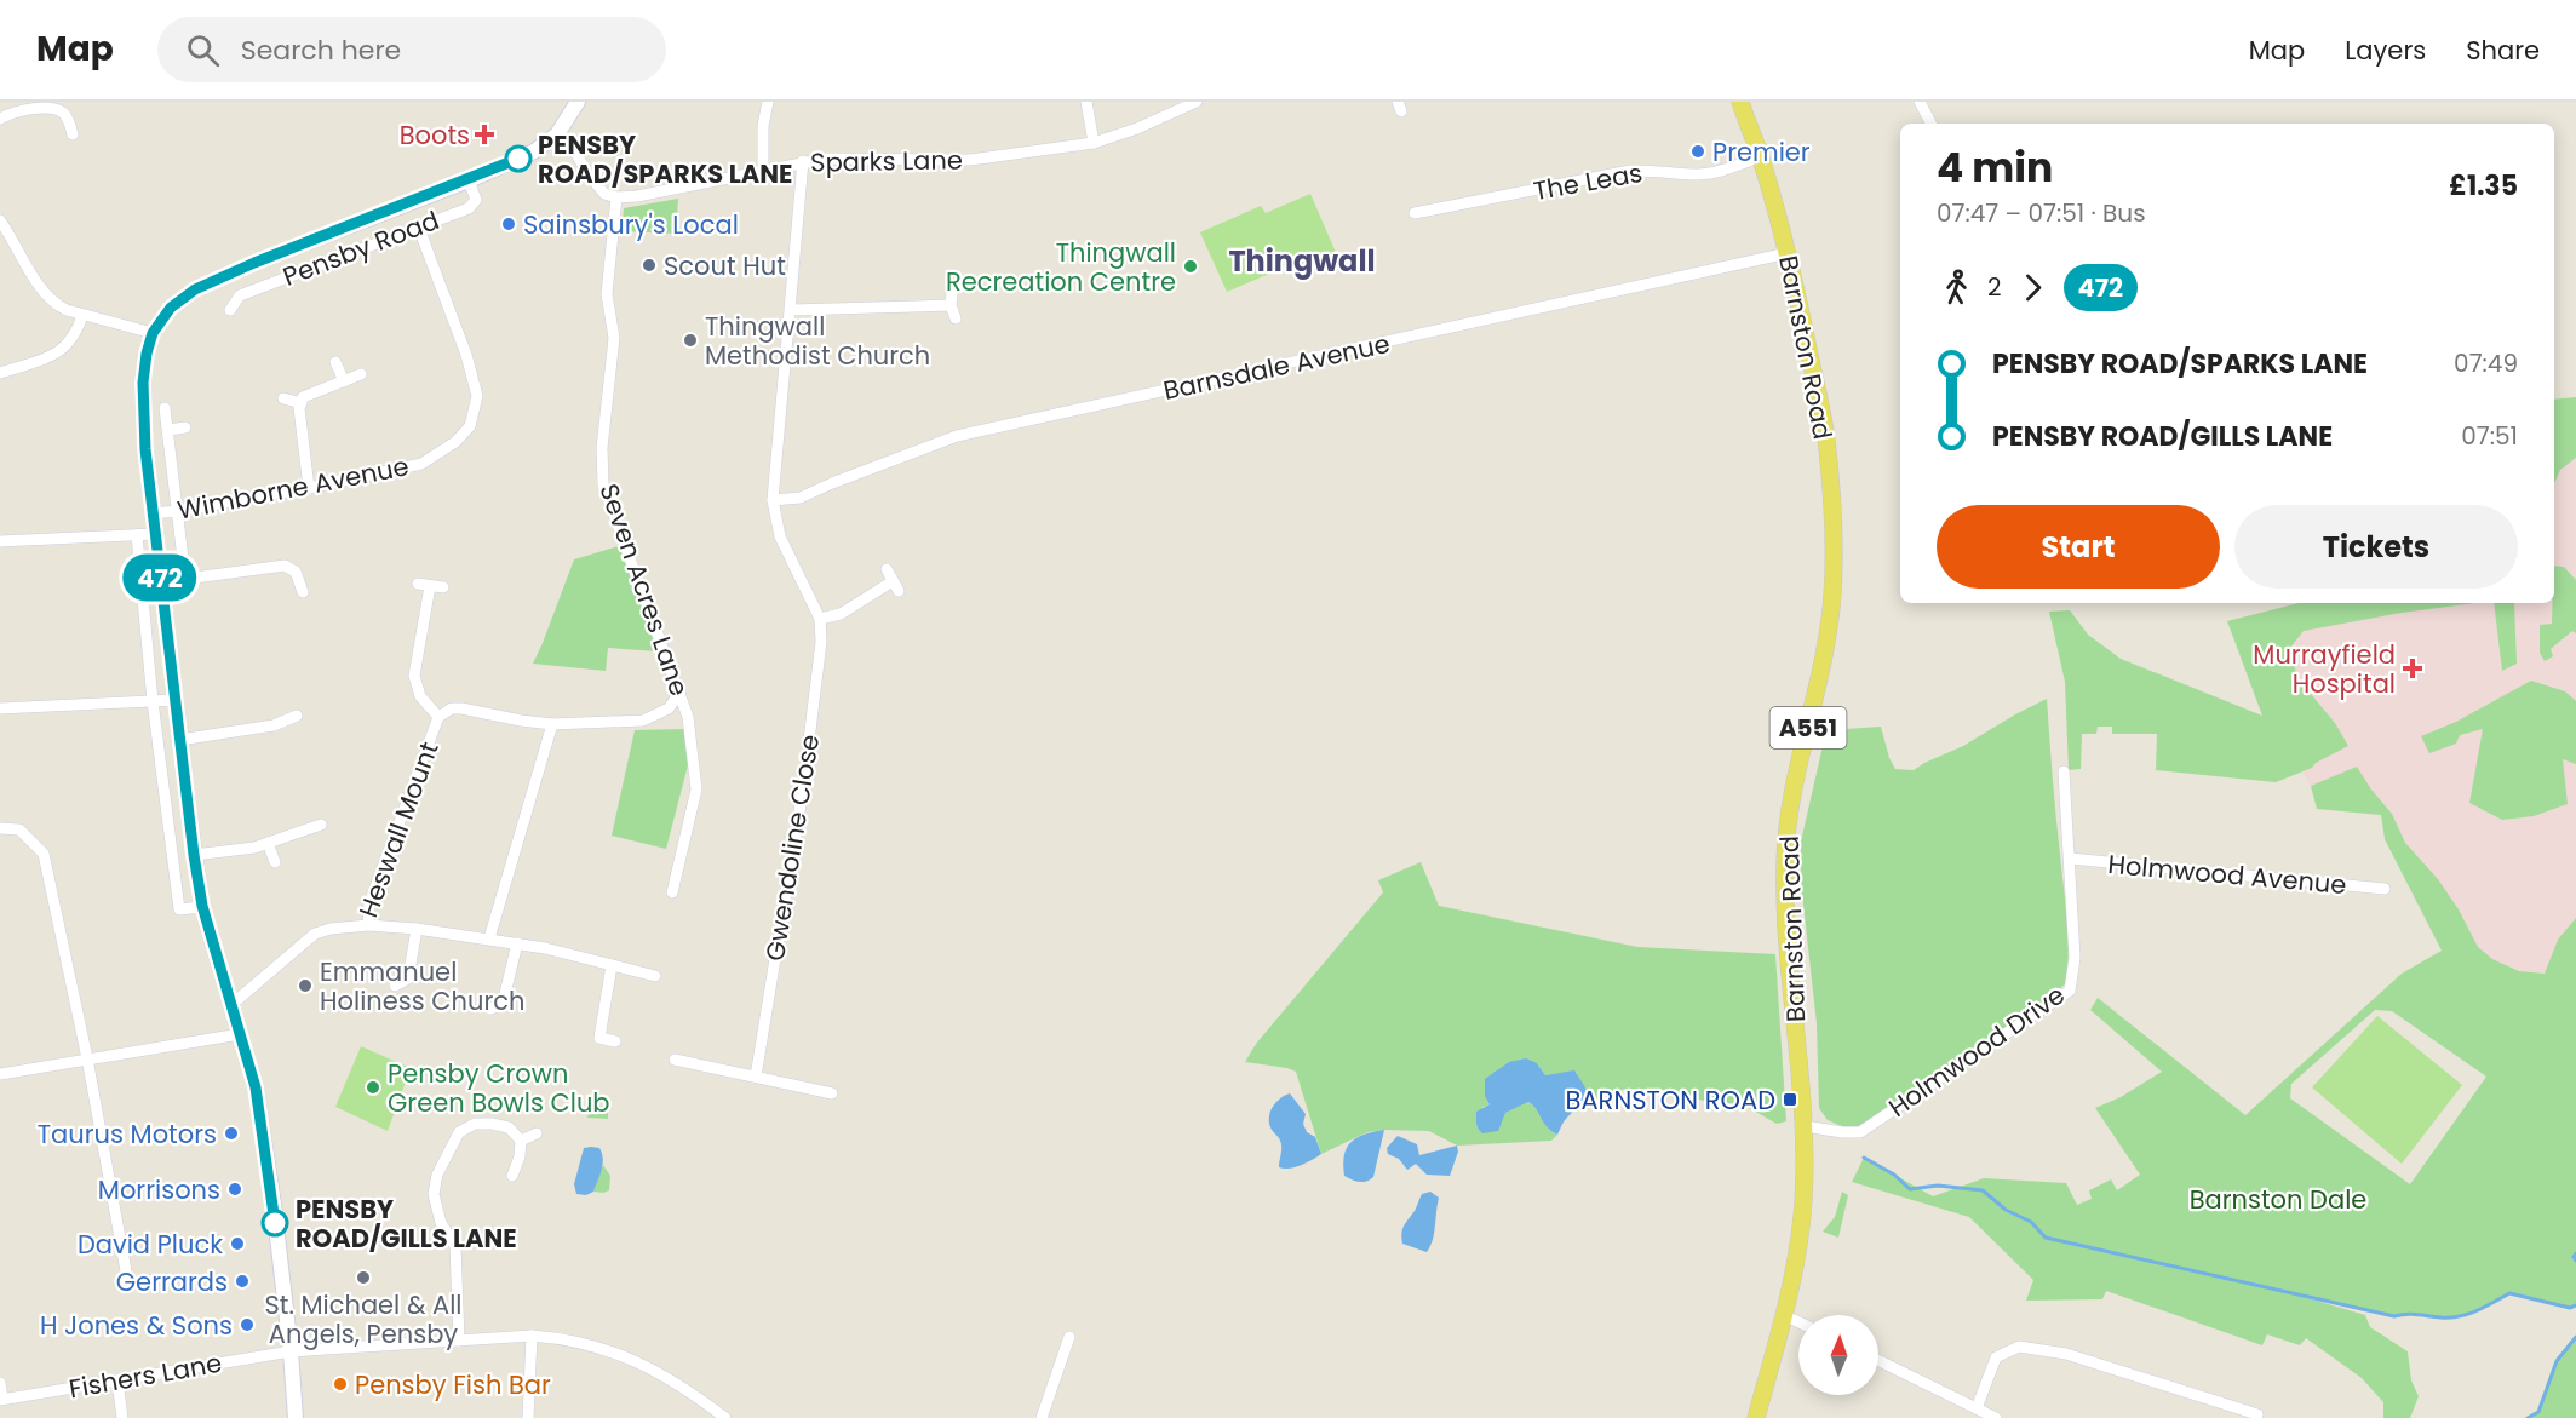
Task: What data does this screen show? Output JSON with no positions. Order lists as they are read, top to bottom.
{
  "streets": {
    "main road": ["Pensby Road", "Barnston Road", "A551"],
    "street": [
      "Sparks Lane",
      "The Leas",
      "Barnsdale Avenue",
      "Wimborne Avenue",
      "Seven Acres Lane",
      "Heswall Mount",
      "Gwendoline Close",
      "Holmwood Avenue",
      "Holmwood Drive",
      "Fishers Lane"
    ]
  },
  "crossings": [
    ["Sparks Lane", "Seven Acres Lane"],
    ["The Leas", "Barnston Road"],
    ["Pensby Road", "Wimborne Avenue"],
    ["Pensby Road", "Heswall Mount"],
    ["Pensby Road", "Fishers Lane"],
    ["Barnston Road", "Barnsdale Avenue"],
    ["Barnston Road", "Holmwood Drive"],
    ["Holmwood Avenue", "Holmwood Drive"]
  ],
  "districts": ["Thingwall"],
  "parks": ["Barnston Dale"],
  "places": {
    "health": ["Boots", "Murrayfield Hospital"],
    "other": [
      "Premier",
      "PENSBY ROAD/SPARKS LANE",
      "Sainsbury's Local",
      "Scout Hut",
      "Thingwall Recreation Centre",
      "Thingwall Methodist Church",
      "Emmanuel Holiness Church",
      "Pensby Crown Green Bowls Club",
      "Taurus Motors",
      "Morrisons",
      "PENSBY ROAD/GILLS LANE",
      "David Pluck",
      "St. Michael & All Angels, Pensby",
      "Gerrards",
      "H Jones & Sons",
      "Pensby Fish Bar"
    ],
    "transit": ["BARNSTON ROAD"]
  },
  "lines": ["bus line 472"],
  "north": "top",
  "page": {
    "header": "Map",
    "search": "Search here",
    "nav": ["Map", "Layers", "Share"],
    "on_map": "472",
    "heading": ["4 min", "07:47 – 07:51 · Bus", "£1.35"],
    "legs": ["2", "472"],
    "list": [
      {
        "name": "PENSBY ROAD/SPARKS LANE",
        "value": "07:49"
      },
      {
        "name": "PENSBY ROAD/GILLS LANE",
        "value": "07:51"
      }
    ],
    "buttons": ["Start", "Tickets"]
  }
}
